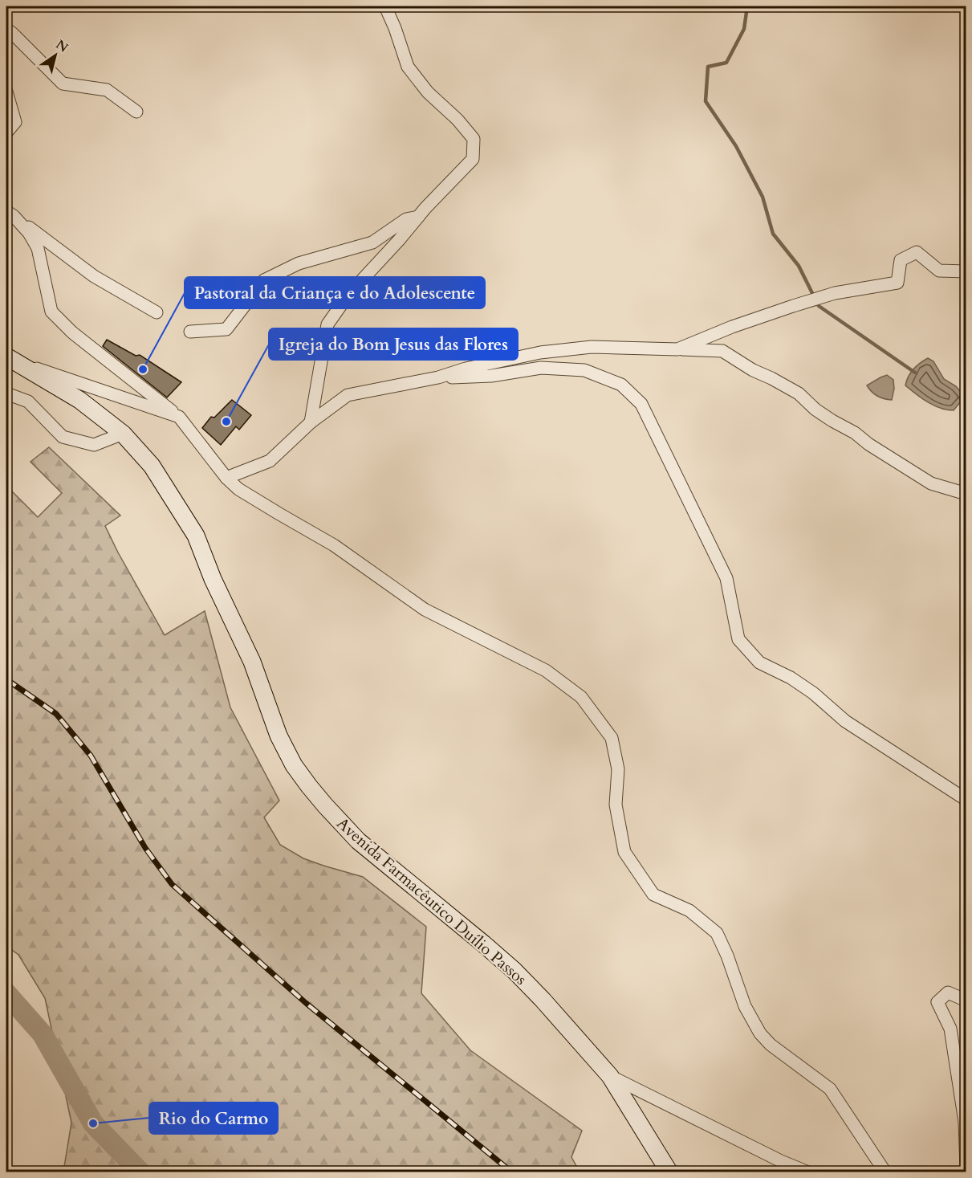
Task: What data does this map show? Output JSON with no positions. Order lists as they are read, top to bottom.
{
  "streets": {
    "main road": ["Avenida Farmacêutico Duílio Passos"]
  },
  "places": ["Pastoral da Criança e do Adolescente", "Igreja do Bom Jesus das Flores", "Rio do Carmo"],
  "north": "top right"
}
